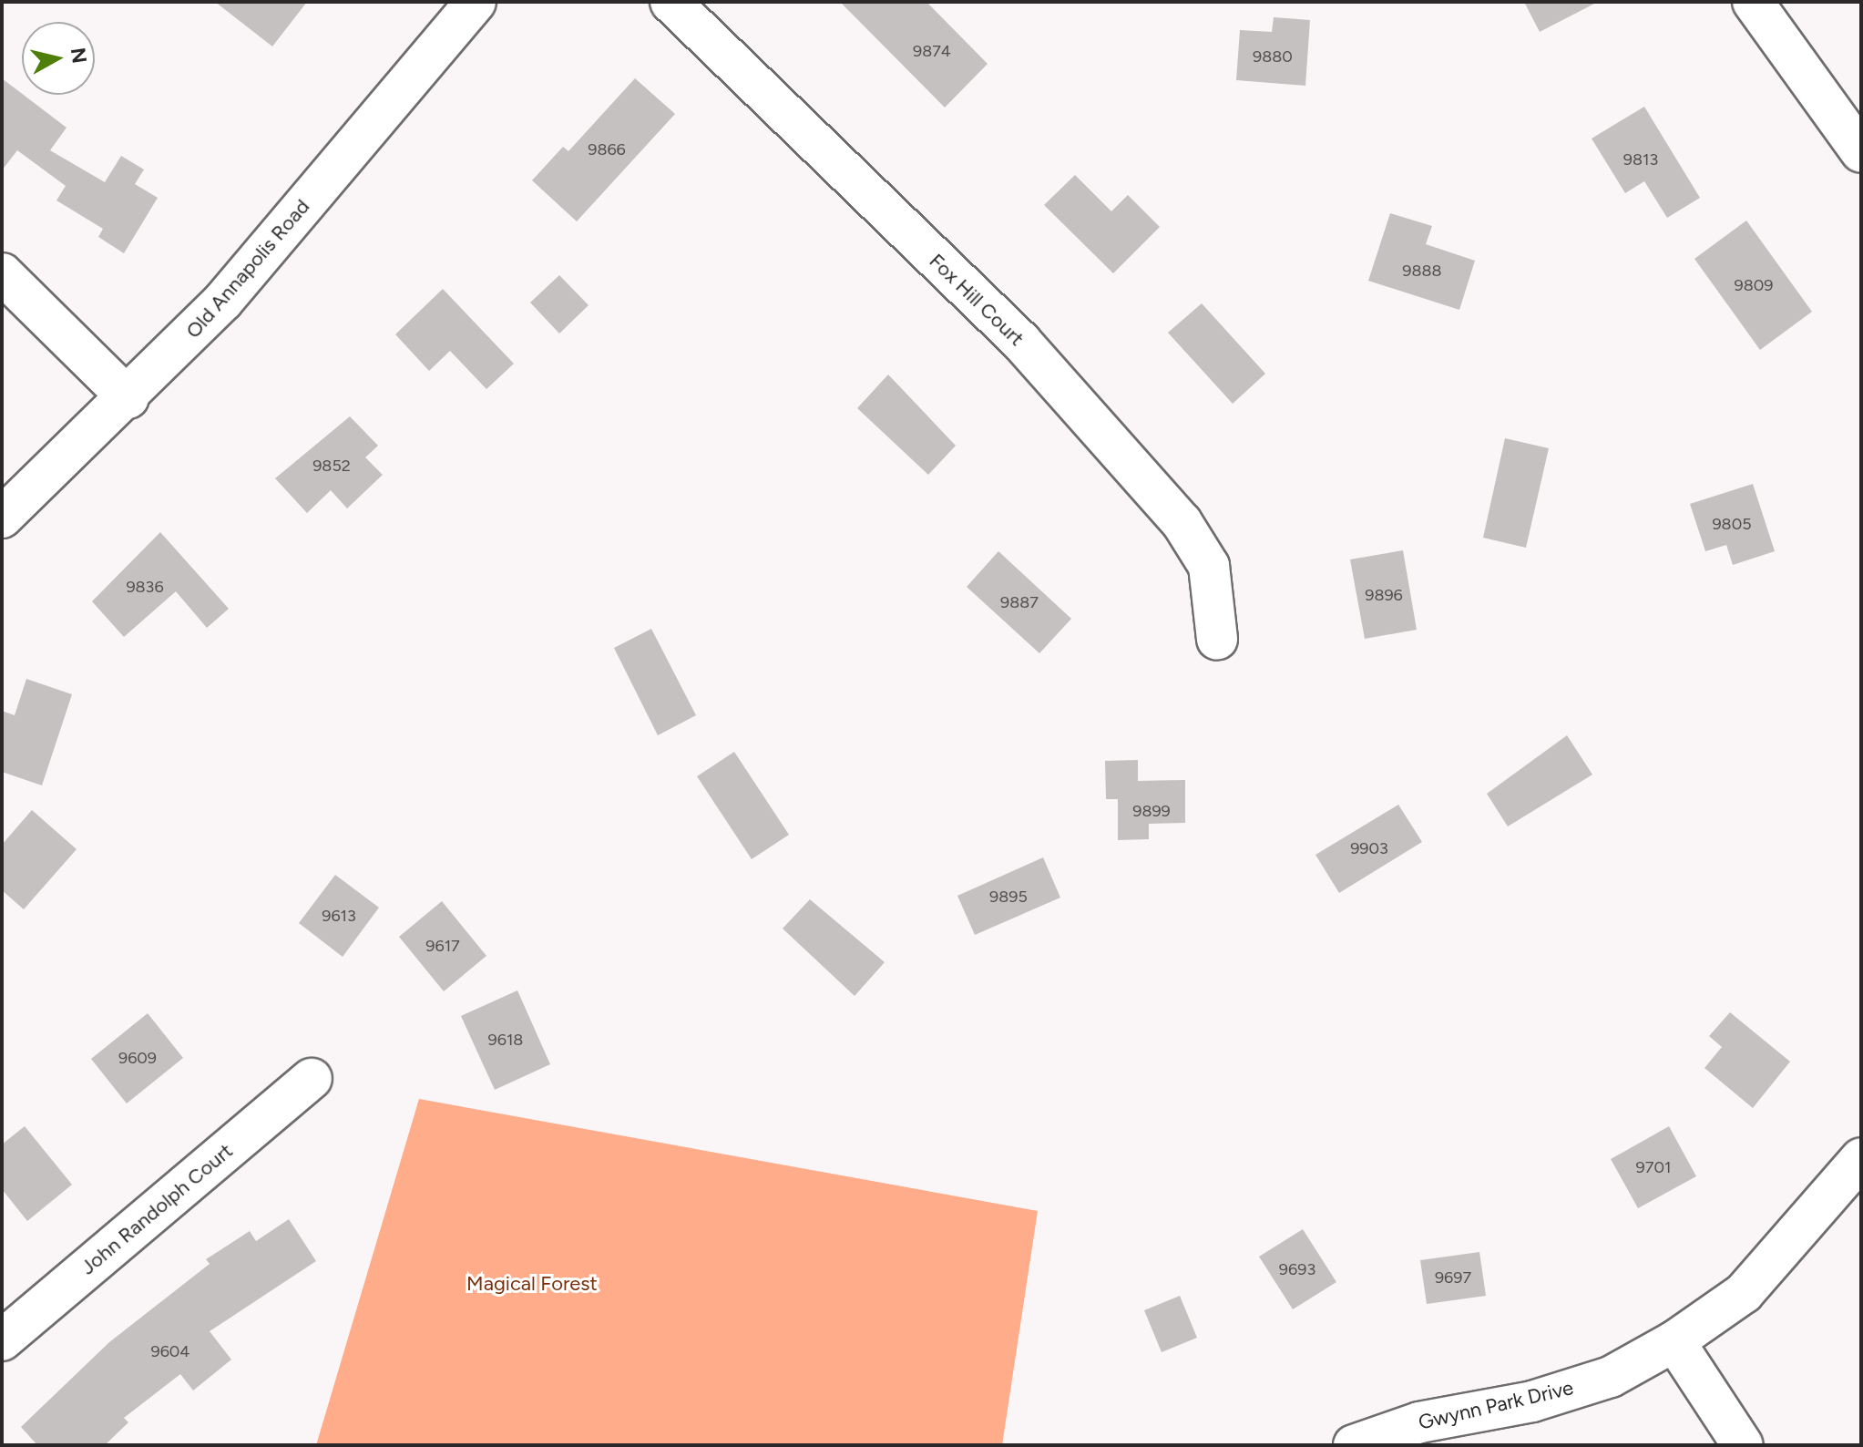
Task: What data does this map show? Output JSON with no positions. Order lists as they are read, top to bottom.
{
  "streets": {
    "street": [
      "Old Annapolis Road",
      "Fox Hill Court",
      "John Randolph Court",
      "Gwynn Park Drive"
    ]
  },
  "parks": ["Magical Forest"],
  "house_numbers": [
    "9874",
    "9880",
    "9866",
    "9813",
    "9888",
    "9809",
    "9852",
    "9805",
    "9836",
    "9896",
    "9887",
    "9899",
    "9903",
    "9895",
    "9613",
    "9617",
    "9618",
    "9609",
    "9701",
    "9693",
    "9697",
    "9604"
  ],
  "north": "right"
}
